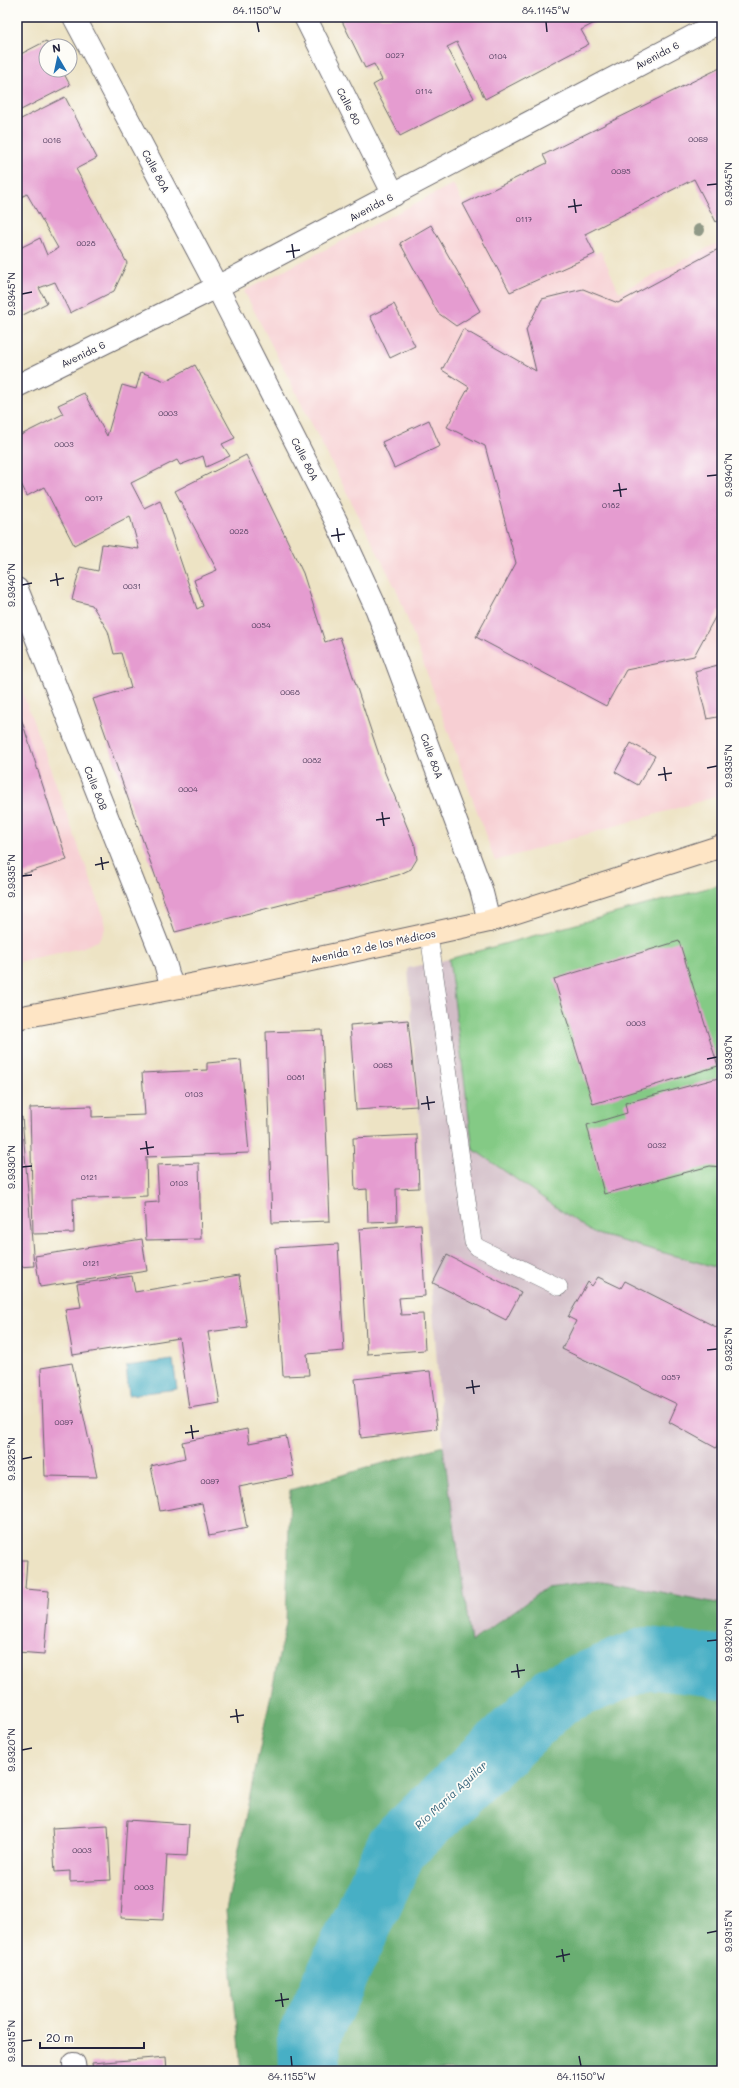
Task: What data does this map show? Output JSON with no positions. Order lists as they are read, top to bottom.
{
  "streets": {
    "main road": ["Avenida 12 de los Médicos"],
    "street": [
      "Avenida 6",
      "Calle 80",
      "Calle 80A",
      "Calle 80B"
    ]
  },
  "crossings": [
    ["Avenida 6", "Calle 80"],
    ["Avenida 6", "Calle 80A"],
    ["Calle 80A", "Avenida 12 de los Médicos"],
    ["Calle 80B", "Avenida 12 de los Médicos"]
  ],
  "water": ["Río María Aguilar"],
  "house_numbers": [
    "0027",
    "0104",
    "0114",
    "0069",
    "0016",
    "0095",
    "0117",
    "0028",
    "0003",
    "0003",
    "0017",
    "0182",
    "0028",
    "0031",
    "0054",
    "0068",
    "0082",
    "0004",
    "0003",
    "0065",
    "0081",
    "0103",
    "0032",
    "0121",
    "0103",
    "0121",
    "0057",
    "0097",
    "0097",
    "0003",
    "0003"
  ],
  "scale_bar": "20 m",
  "north": "top",
  "coordinates": [
    "84.1150°W",
    "84.1145°W",
    "9.9345°N",
    "9.9340°N",
    "9.9335°N",
    "9.9330°N",
    "9.9325°N",
    "9.9320°N",
    "9.9315°N",
    "84.1155°W"
  ]
}
